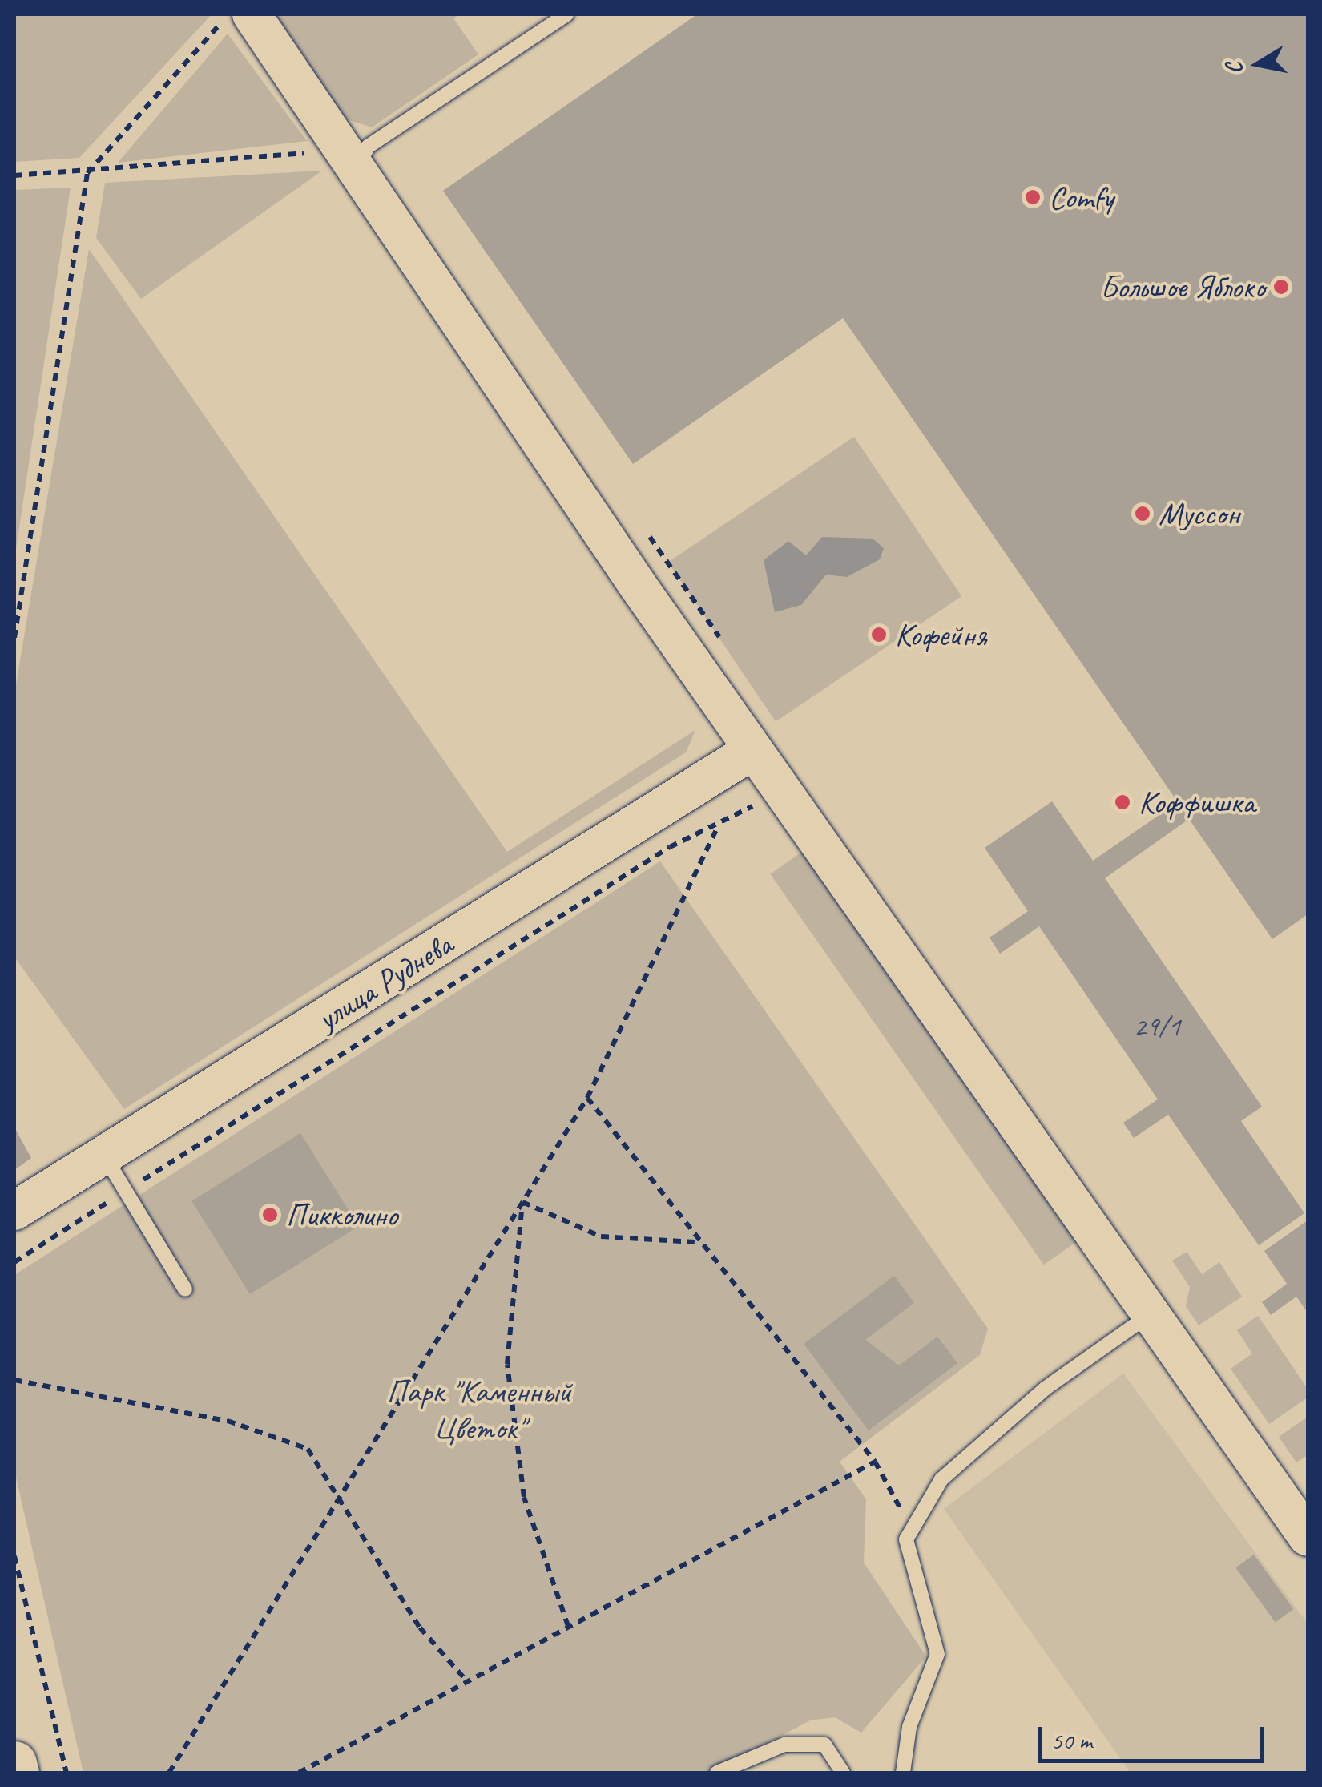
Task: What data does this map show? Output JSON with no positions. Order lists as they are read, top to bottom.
{
  "streets": {
    "street": ["улица Руднева"]
  },
  "parks": ["Парк \"Каменный Цветок\""],
  "places": [
    "Comfy",
    "Большое Яблоко",
    "Муссон",
    "Кофейня",
    "Коффишка",
    "Пикколино"
  ],
  "house_numbers": ["29/1"],
  "scale_bar": "50 m",
  "north": "left"
}
